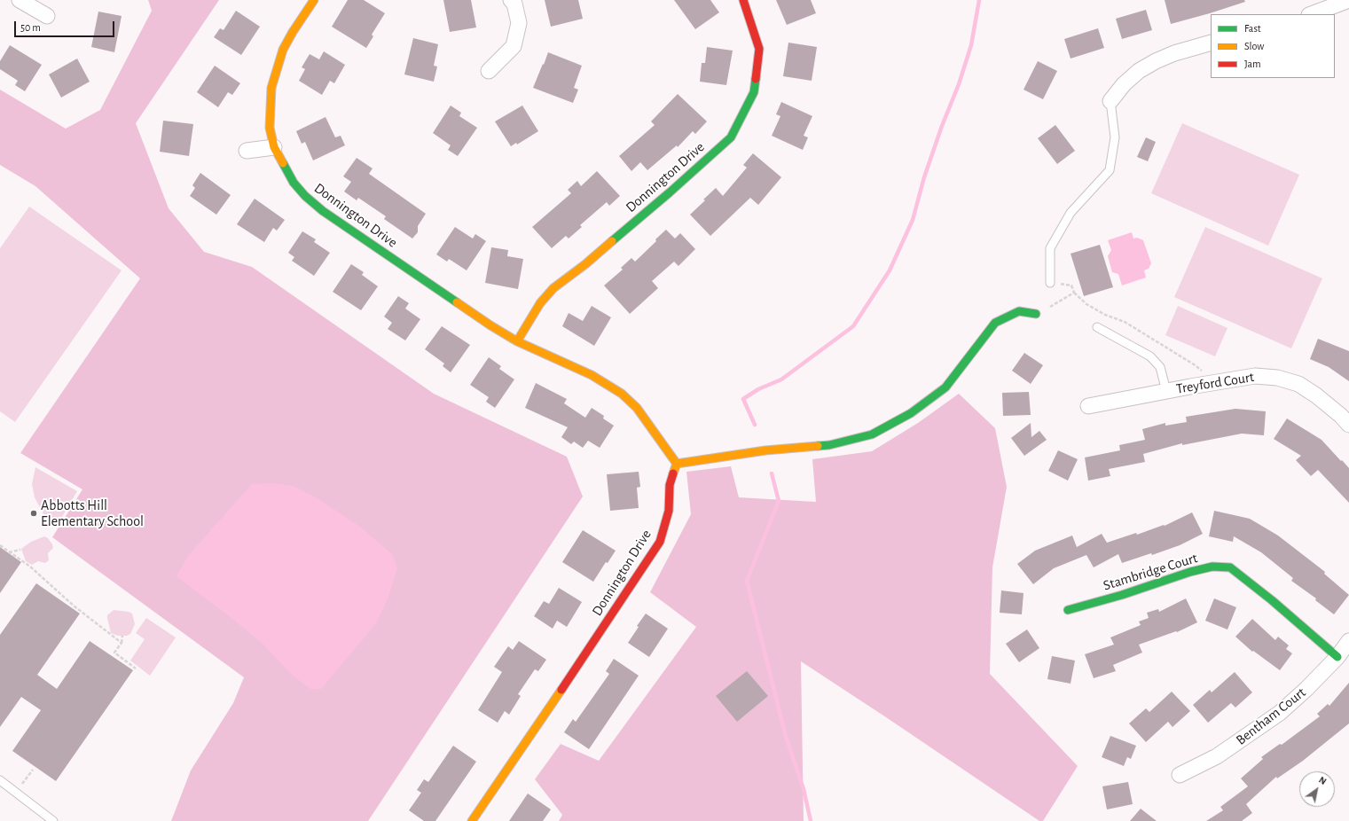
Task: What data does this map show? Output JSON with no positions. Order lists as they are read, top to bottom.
{
  "streets": {
    "street": [
      "Donnington Drive",
      "Treyford Court",
      "Stambridge Court",
      "Bentham Court"
    ]
  },
  "crossings": [
    ["Stambridge Court", "Bentham Court"]
  ],
  "places": ["Abbotts Hill Elementary School"],
  "legend": ["Fast", "Slow", "Jam"],
  "scale_bar": "50 m",
  "north": "top right"
}
